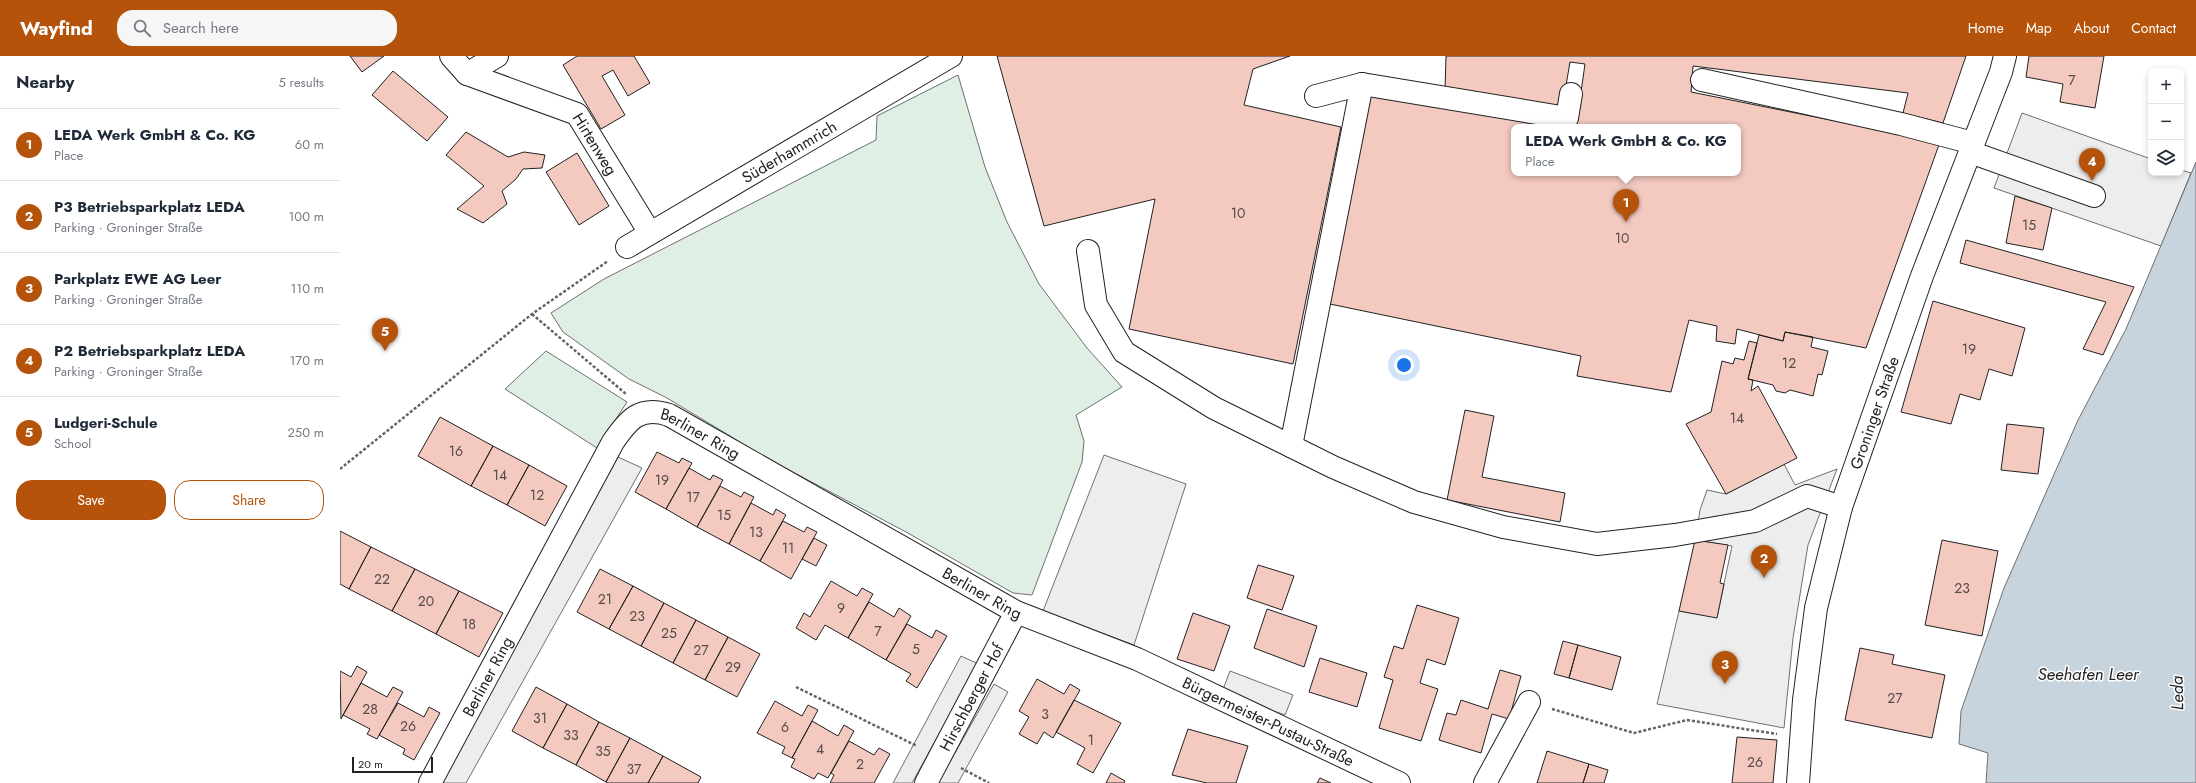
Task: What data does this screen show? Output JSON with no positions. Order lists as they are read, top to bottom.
{
  "streets": {
    "street": [
      "Hirtenweg",
      "Süderhammrich",
      "Groninger Straße",
      "Berliner Ring",
      "Hirschberger Hof",
      "Bürgermeister-Pustau-Straße"
    ]
  },
  "crossings": [
    ["Hirtenweg", "Süderhammrich"],
    ["Berliner Ring", "Hirschberger Hof"],
    ["Berliner Ring", "Bürgermeister-Pustau-Straße"]
  ],
  "water": ["Seehafen Leer", "Leda"],
  "house_numbers": [
    "7",
    "10",
    "15",
    "10",
    "19",
    "12",
    "14",
    "16",
    "14",
    "19",
    "12",
    "17",
    "15",
    "13",
    "11",
    "22",
    "23",
    "21",
    "20",
    "9",
    "23",
    "18",
    "7",
    "25",
    "5",
    "27",
    "29",
    "27",
    "28",
    "3",
    "31",
    "26",
    "6",
    "33",
    "1",
    "4",
    "35",
    "26",
    "2",
    "37"
  ],
  "scale_bar": "20 m",
  "page": {
    "header": "Wayfind",
    "search": "Search here",
    "nav": [
      "Home",
      "Map",
      "About",
      "Contact"
    ],
    "heading": ["Nearby", "5 results"],
    "map_buttons": ["+", "−"],
    "list": [
      {
        "mark": "1",
        "name": "LEDA Werk GmbH & Co. KG",
        "note": "Place",
        "value": "60 m"
      },
      {
        "mark": "2",
        "name": "P3 Betriebsparkplatz LEDA",
        "note": "Parking · Groninger Straße",
        "value": "100 m"
      },
      {
        "mark": "3",
        "name": "Parkplatz EWE AG Leer",
        "note": "Parking · Groninger Straße",
        "value": "110 m"
      },
      {
        "mark": "4",
        "name": "P2 Betriebsparkplatz LEDA",
        "note": "Parking · Groninger Straße",
        "value": "170 m"
      },
      {
        "mark": "5",
        "name": "Ludgeri-Schule",
        "note": "School",
        "value": "250 m"
      }
    ],
    "popup": ["LEDA Werk GmbH & Co. KG", "Place"],
    "pins": [
      "4",
      "1",
      "5",
      "2",
      "3"
    ],
    "buttons": ["Save", "Share"],
    "scale": "20 m"
  }
}
